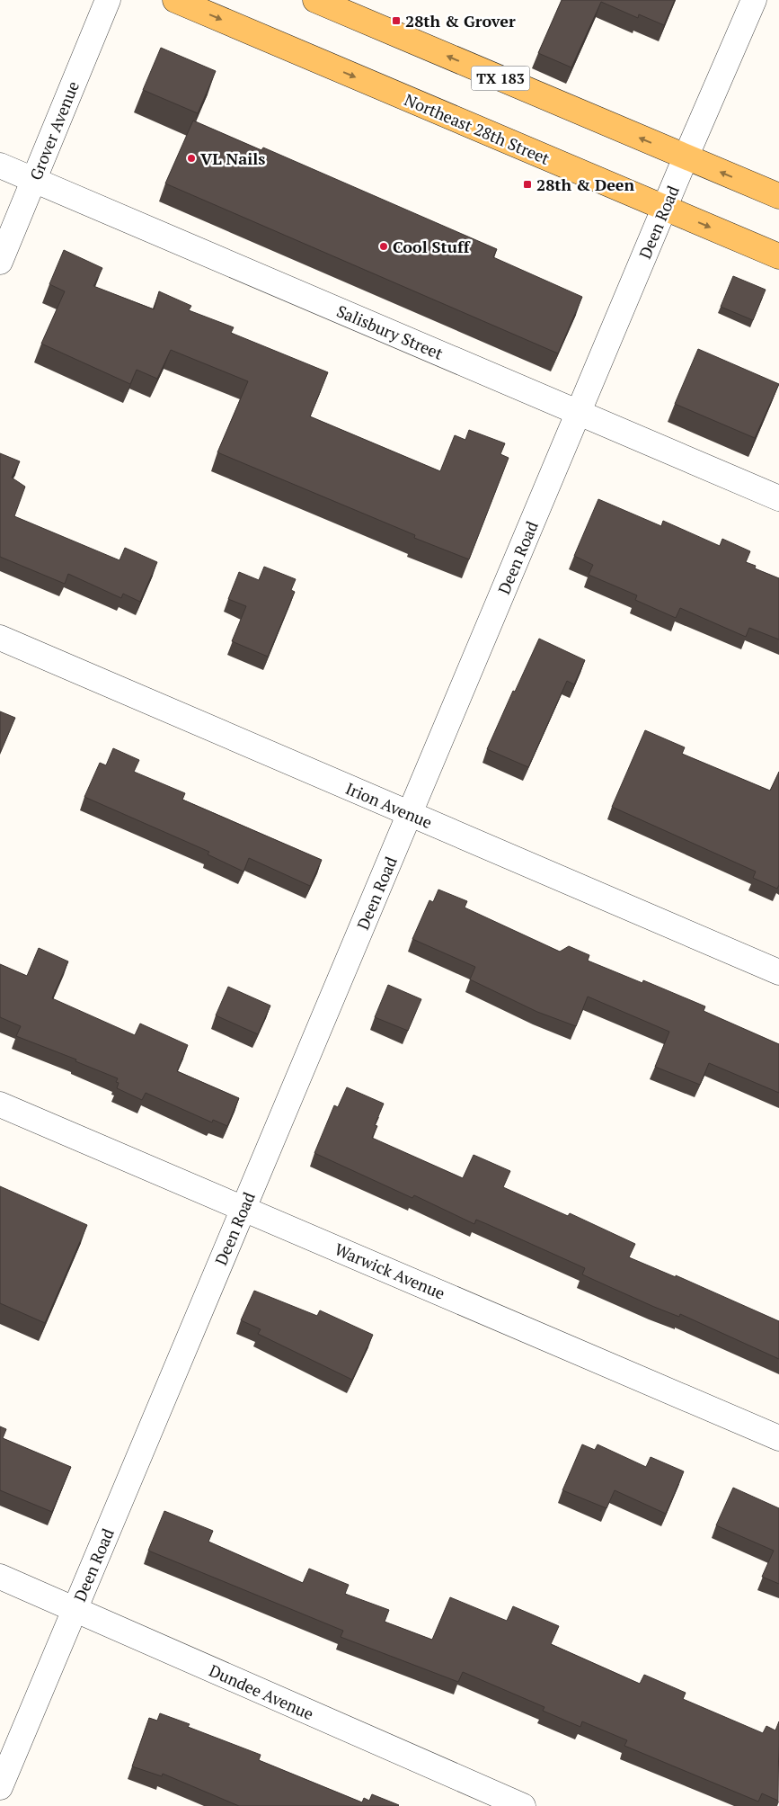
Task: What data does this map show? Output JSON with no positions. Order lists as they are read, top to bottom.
{
  "streets": {
    "main road": ["TX 183", "Northeast 28th Street"],
    "street": [
      "Grover Avenue",
      "Deen Road",
      "Salisbury Street",
      "Irion Avenue",
      "Warwick Avenue",
      "Dundee Avenue"
    ]
  },
  "crossings": [
    ["TX 183", "Deen Road"],
    ["Northeast 28th Street", "Deen Road"],
    ["Grover Avenue", "Salisbury Street"],
    ["Deen Road", "Salisbury Street"],
    ["Deen Road", "Irion Avenue"],
    ["Deen Road", "Warwick Avenue"],
    ["Deen Road", "Dundee Avenue"]
  ],
  "places": {
    "transit": ["28th & Grover", "28th & Deen"],
    "other": ["VL Nails", "Cool Stuff"]
  }
}
